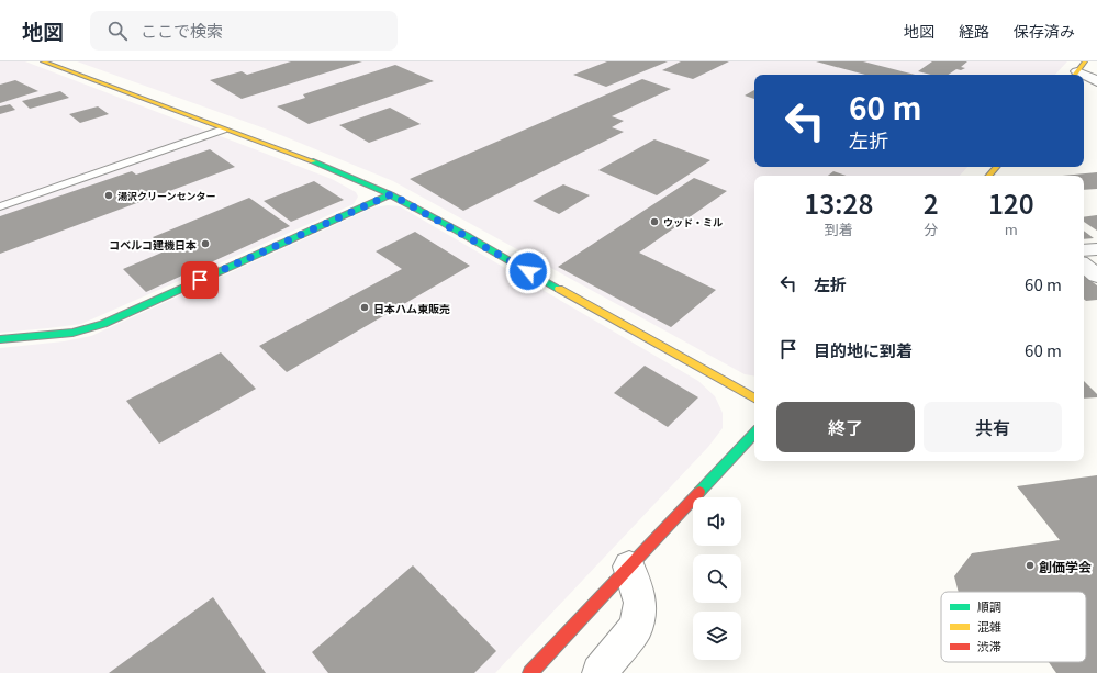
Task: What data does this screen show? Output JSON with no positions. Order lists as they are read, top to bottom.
{
  "places": [
    "湯沢クリーンセンター",
    "ウッド・ミル",
    "コベルコ建機日本",
    "日本ハム東販売",
    "創価学会"
  ],
  "legend": ["順調", "混雑", "渋滞"],
  "page": {
    "header": "地図",
    "search": "ここで検索",
    "nav": ["地図", "経路", "保存済み"],
    "turn": ["60 m", "左折"],
    "eta": [
      "13:28",
      "到着",
      "2",
      "分",
      "120",
      "m"
    ],
    "list": [
      {
        "name": "左折",
        "value": "60 m"
      },
      {
        "name": "目的地に到着",
        "value": "60 m"
      }
    ],
    "buttons": ["終了", "共有"]
  }
}
